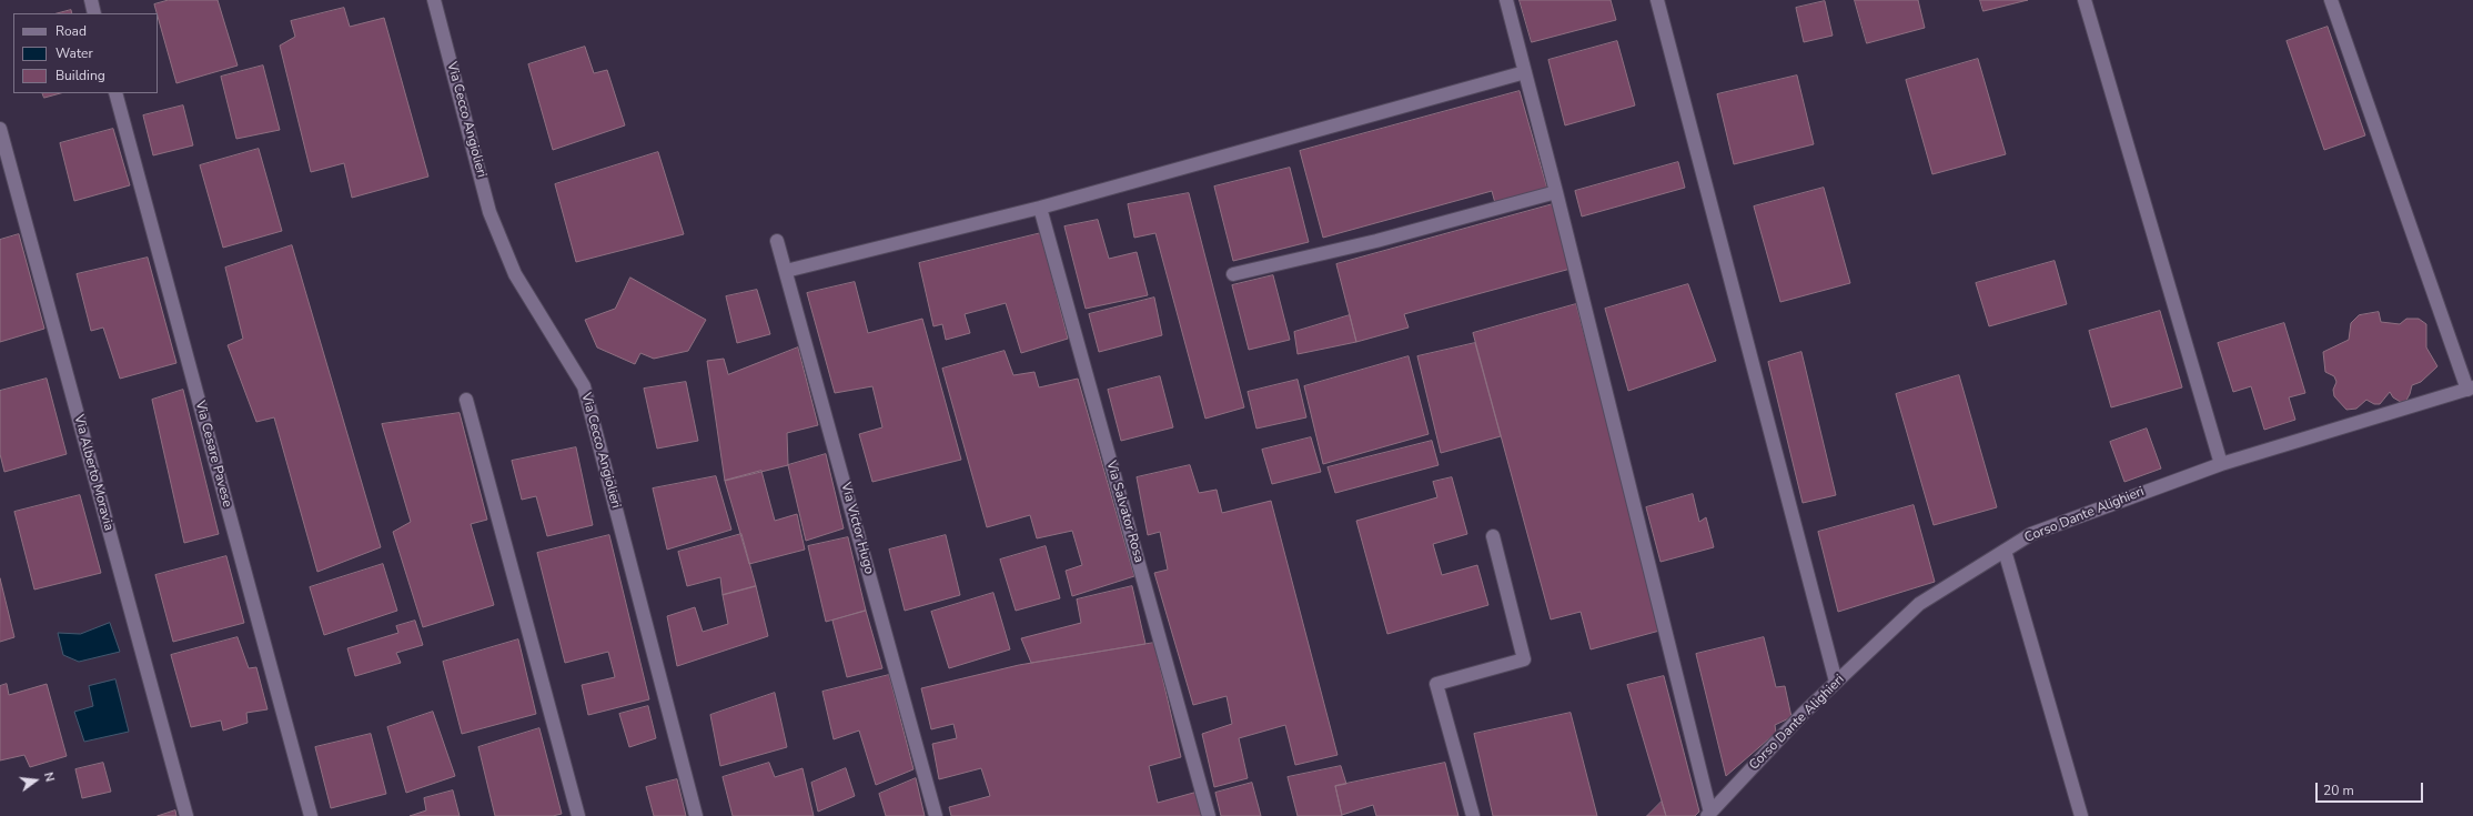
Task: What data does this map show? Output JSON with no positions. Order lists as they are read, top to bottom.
{
  "streets": {
    "street": [
      "Via Cecco Angiolieri",
      "Via Cesare Pavese",
      "Via Alberto Moravia",
      "Via Salvator Rosa",
      "Corso Dante Alighieri",
      "Via Victor Hugo"
    ]
  },
  "legend": ["Road", "Water", "Building"],
  "scale_bar": "20 m",
  "north": "right"
}
